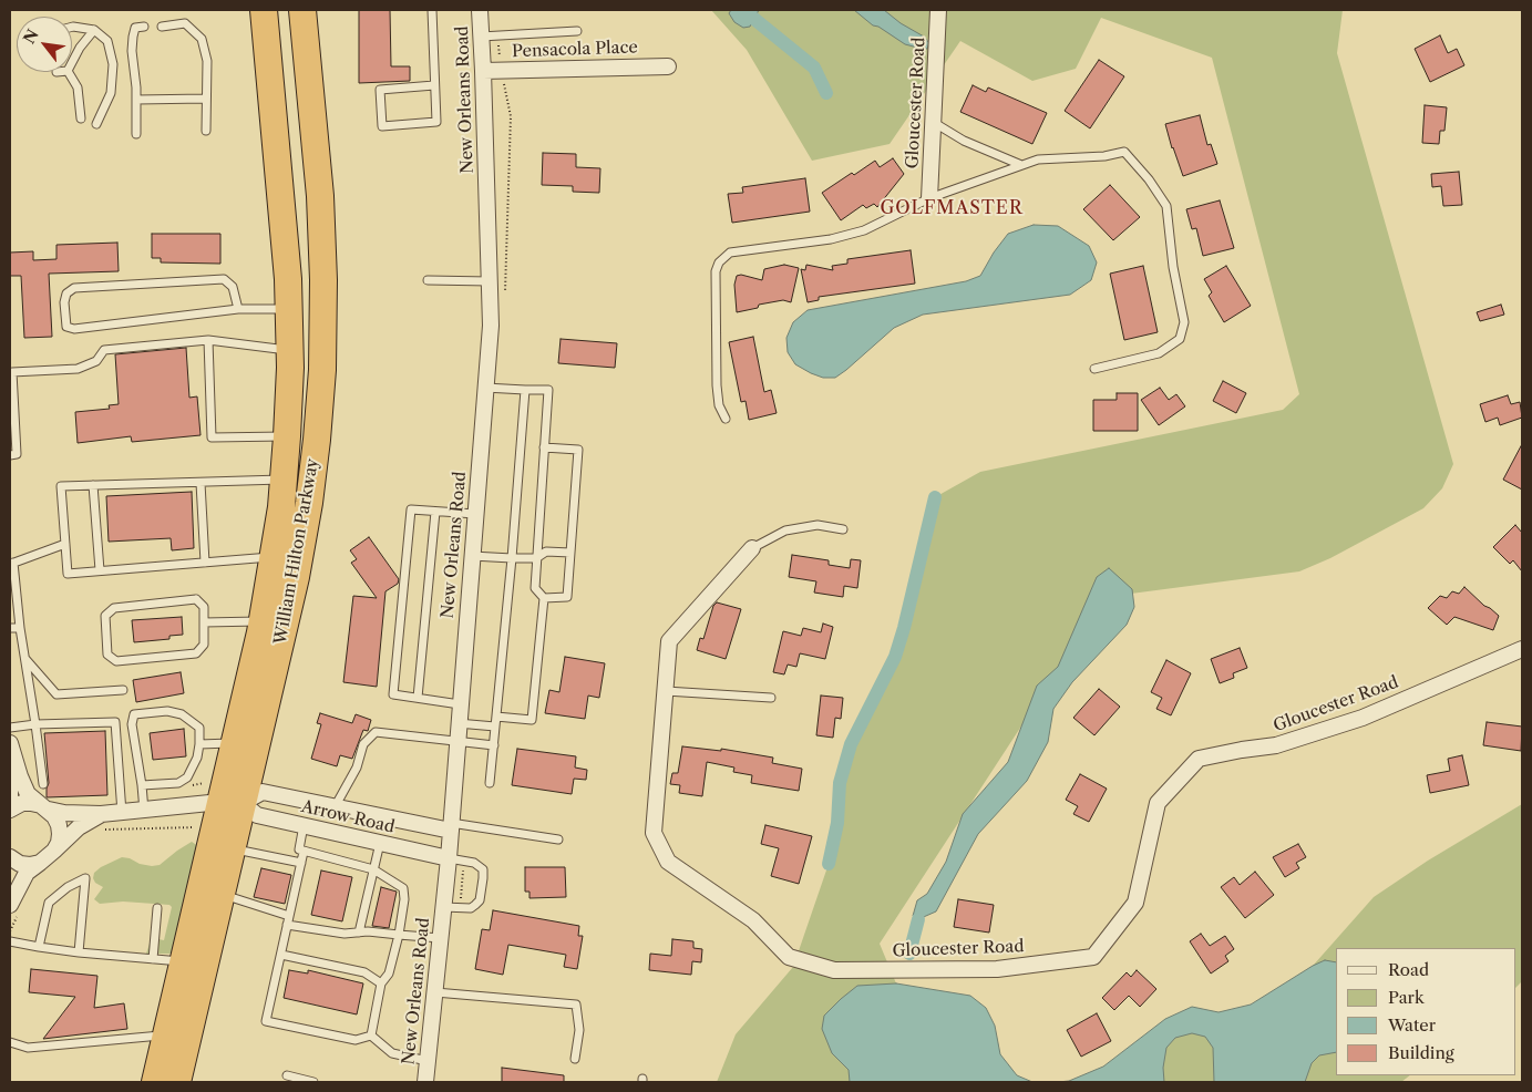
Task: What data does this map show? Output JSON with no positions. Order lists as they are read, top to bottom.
{
  "streets": {
    "highway": ["William Hilton Parkway"],
    "street": [
      "Pensacola Place",
      "New Orleans Road",
      "Gloucester Road",
      "Arrow Road"
    ]
  },
  "crossings": [
    ["Pensacola Place", "New Orleans Road"],
    ["New Orleans Road", "Arrow Road"],
    ["William Hilton Parkway", "Arrow Road"]
  ],
  "districts": ["GOLFMASTER"],
  "legend": [
    "Road",
    "Park",
    "Water",
    "Building"
  ],
  "north": "top left"
}
